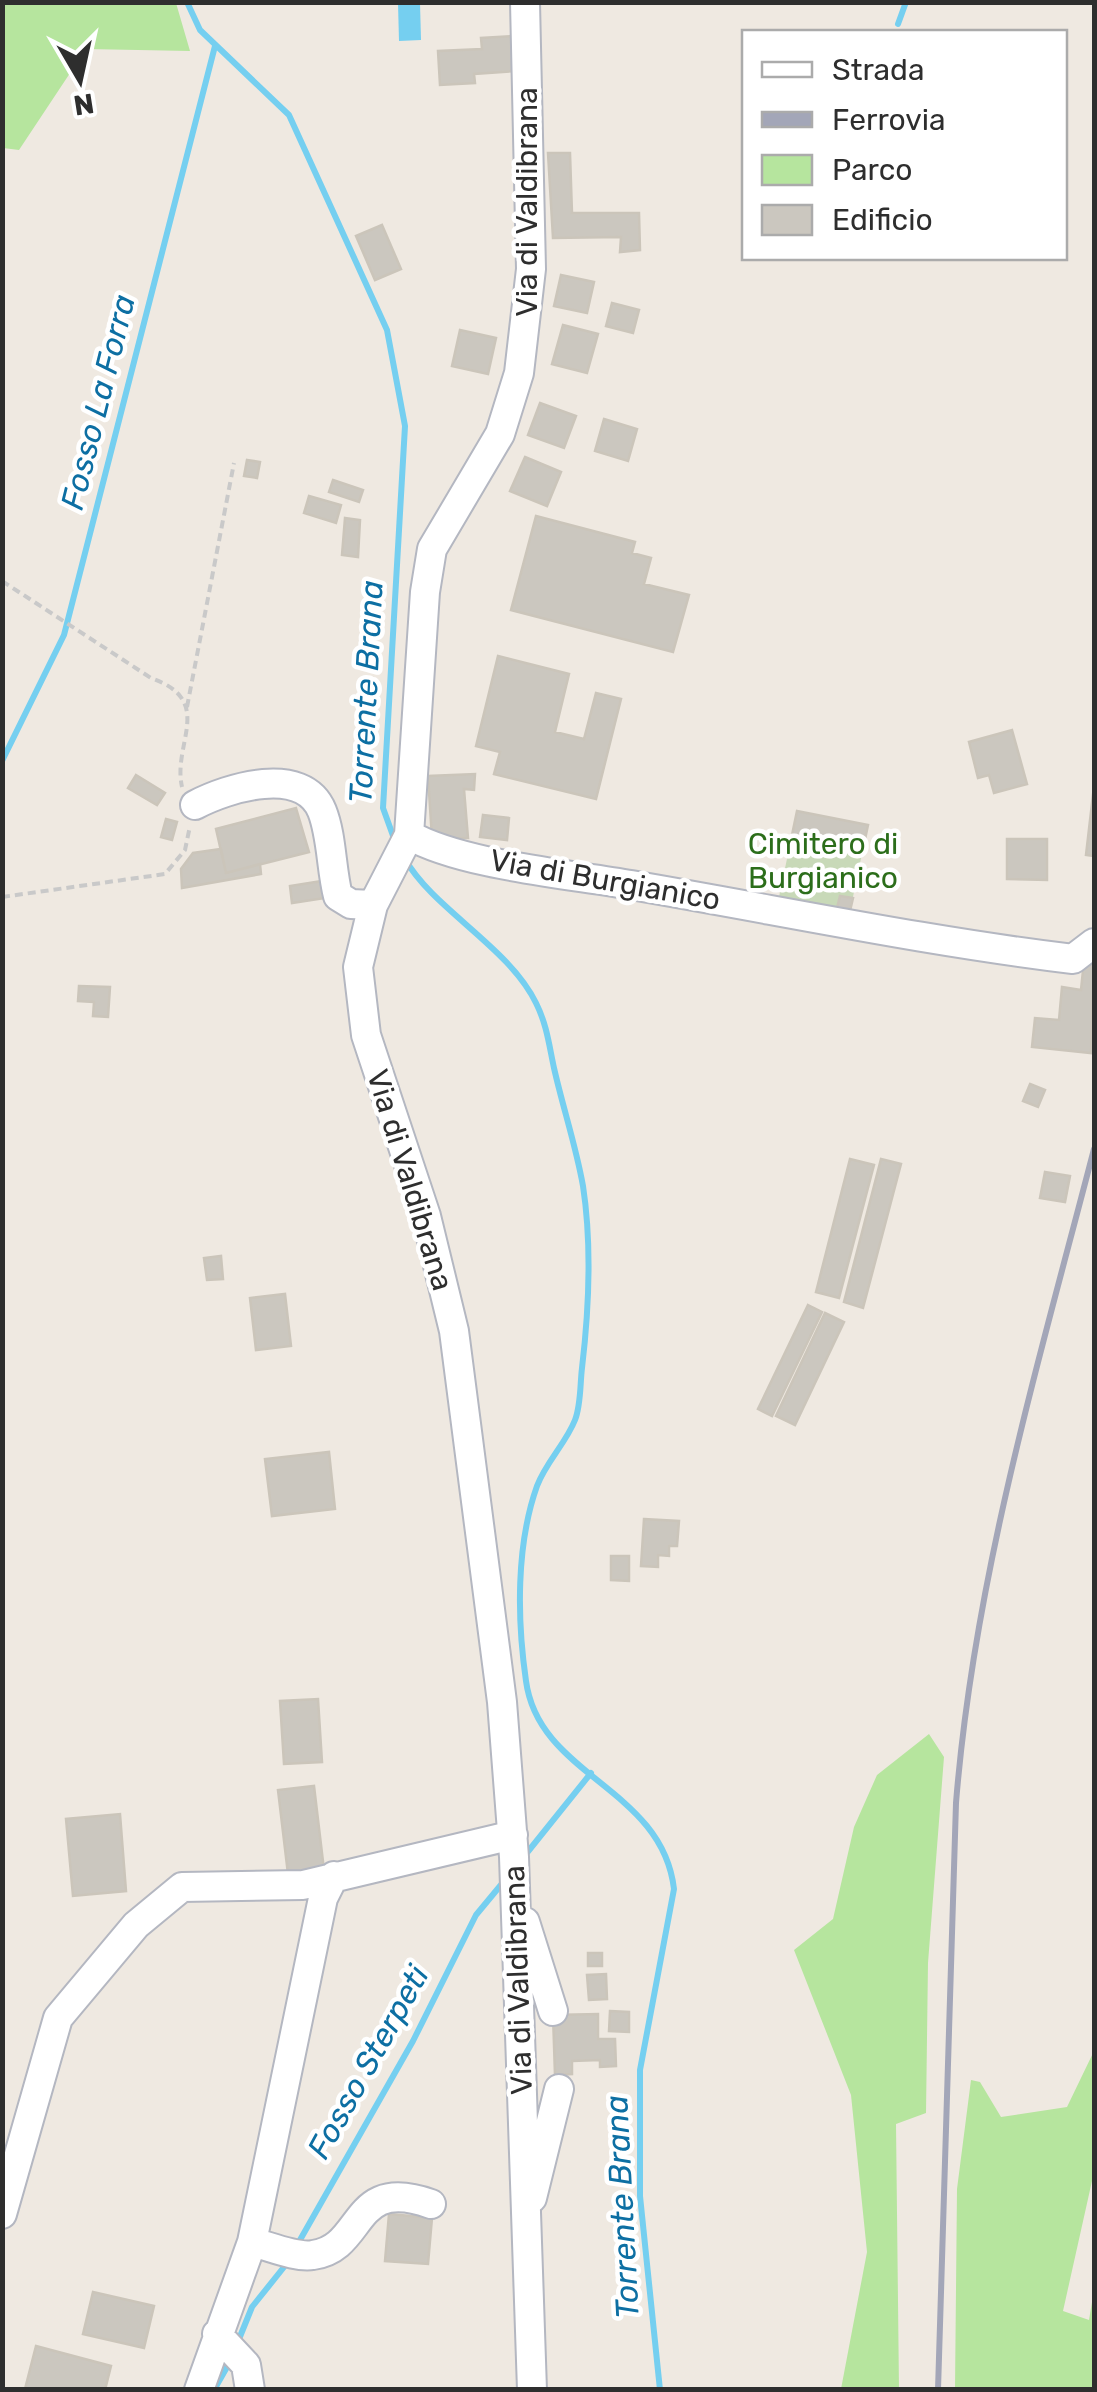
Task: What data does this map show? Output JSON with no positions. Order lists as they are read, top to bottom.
{
  "streets": {
    "street": ["Via di Valdibrana", "Via di Burgianico"]
  },
  "crossings": [
    ["Via di Valdibrana", "Via di Burgianico"]
  ],
  "water": ["Fosso La Forra", "Torrente Brana", "Fosso Sterpeti"],
  "parks": ["Cimitero di Burgianico"],
  "legend": [
    "Strada",
    "Ferrovia",
    "Parco",
    "Edificio"
  ],
  "north": "bottom"
}
